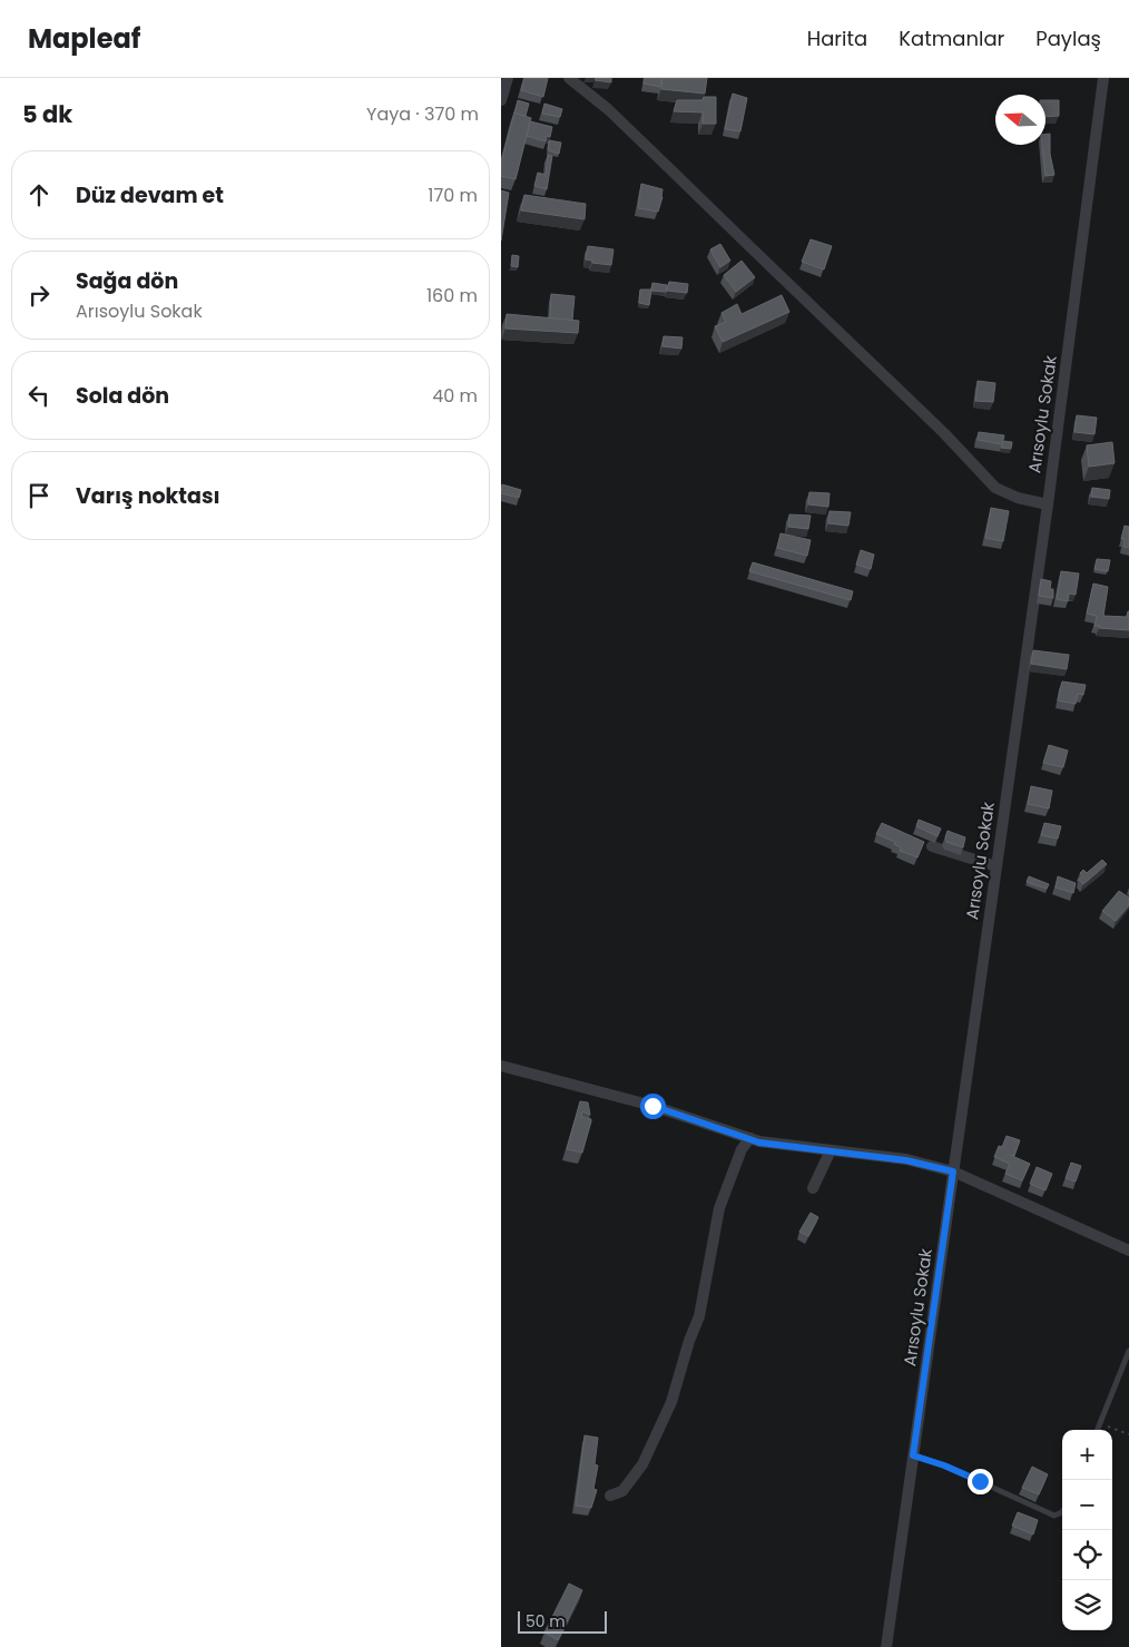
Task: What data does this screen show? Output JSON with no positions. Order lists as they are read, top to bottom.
{
  "streets": {
    "street": ["Arısoylu Sokak"]
  },
  "scale_bar": "50 m",
  "north": "left",
  "page": {
    "header": "Mapleaf",
    "nav": ["Harita", "Katmanlar", "Paylaş"],
    "heading": ["5 dk", "Yaya · 370 m"],
    "list": [
      ["Düz devam et", "170 m"],
      ["Sağa dön", "Arısoylu Sokak", "160 m"],
      ["Sola dön", "40 m"],
      "Varış noktası"
    ],
    "map_buttons": ["+", "−"],
    "scale": "50 m"
  }
}
